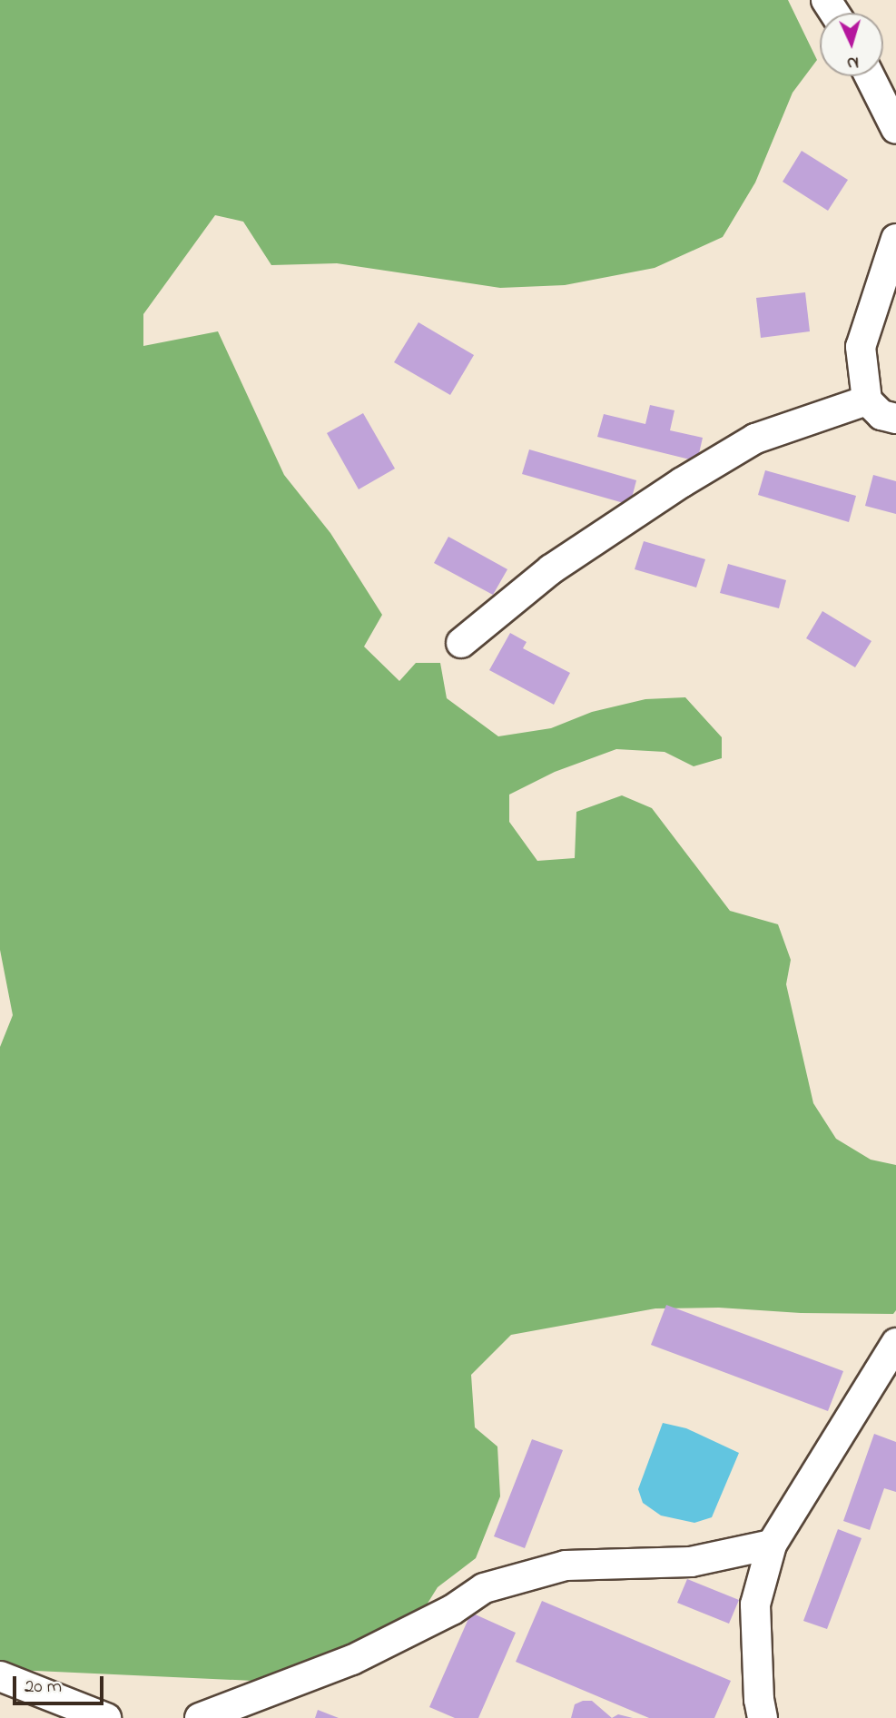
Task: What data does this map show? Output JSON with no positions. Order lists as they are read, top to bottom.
{
  "scale_bar": "20 m",
  "north": "bottom"
}
